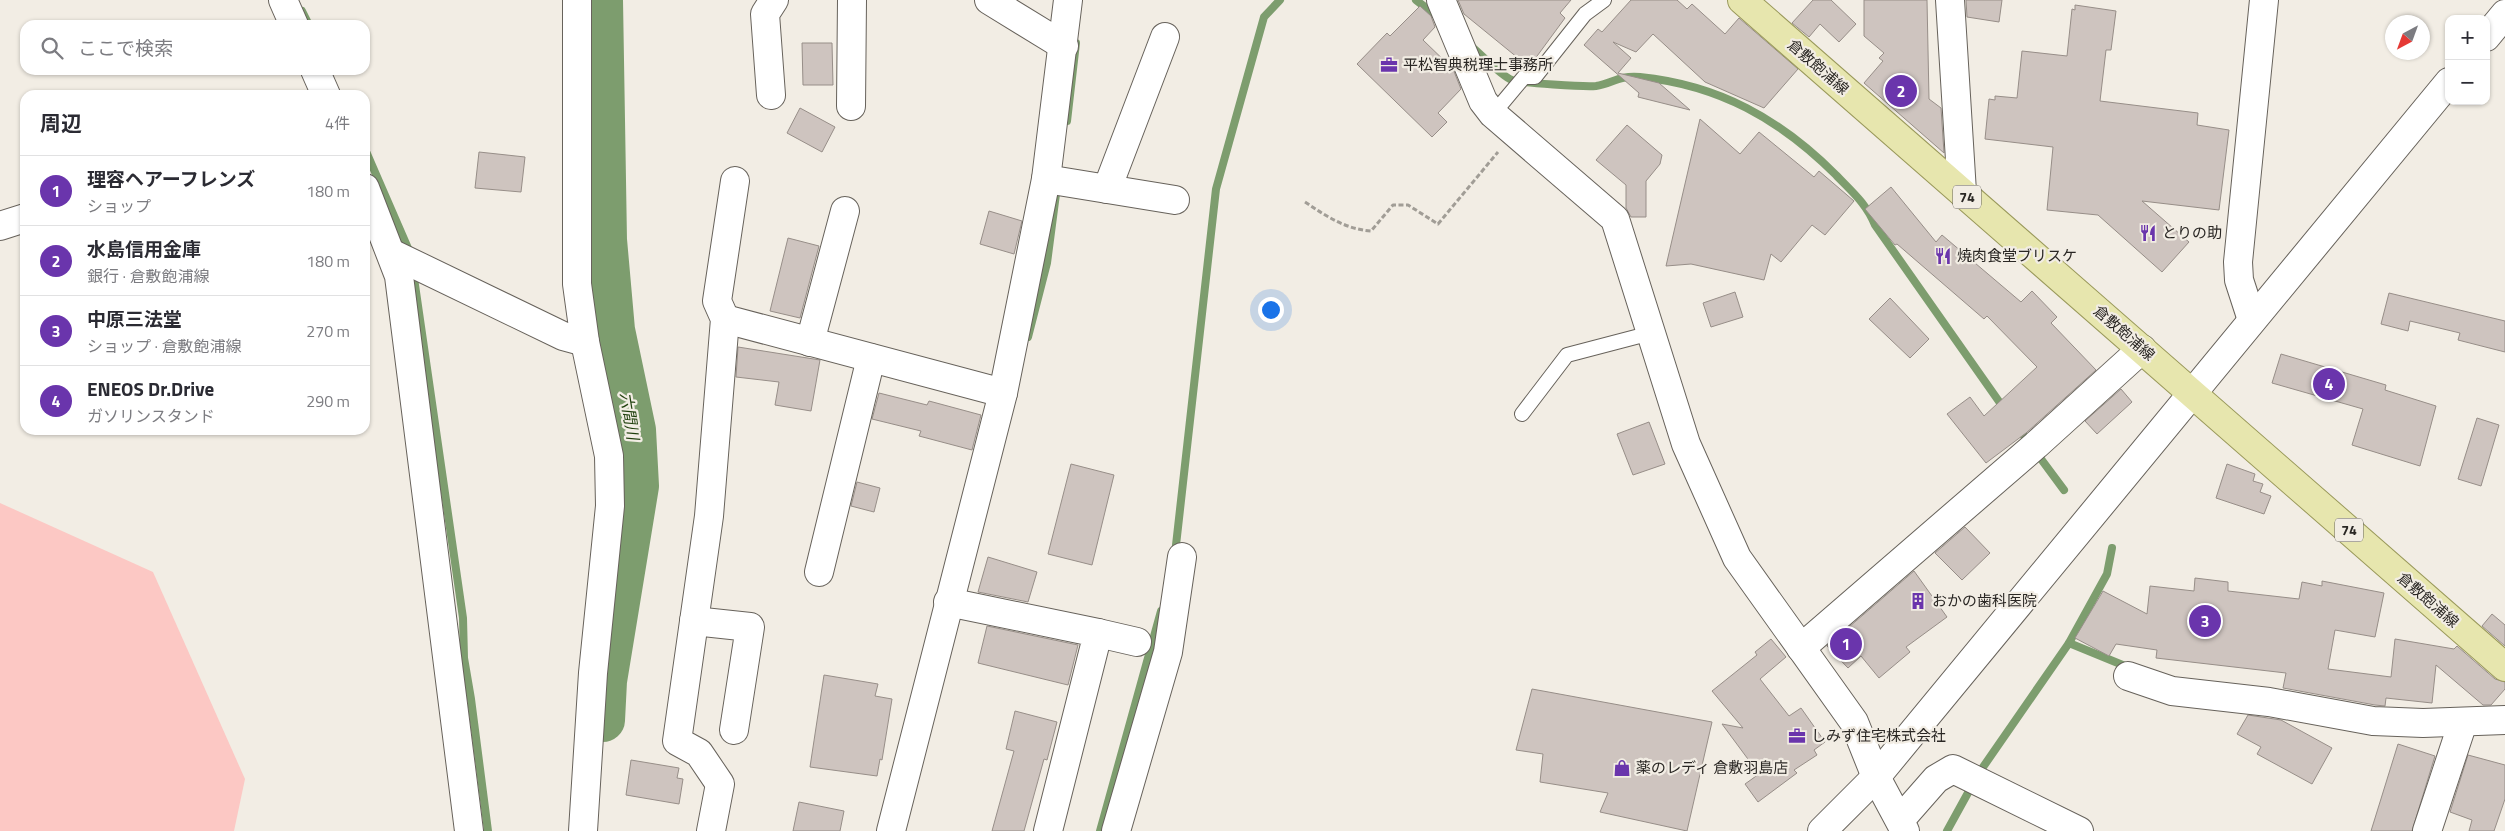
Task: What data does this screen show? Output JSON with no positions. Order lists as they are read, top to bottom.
{
  "streets": {
    "main road": ["倉敷飽浦線", "74"]
  },
  "water": ["六間川"],
  "places": {
    "office": ["平松智典税理士事務所", "しみず住宅株式会社"],
    "restaurant": ["とりの助", "焼肉食堂ブリスケ"],
    "building": ["おかの歯科医院"],
    "shop": ["薬のレディ 倉敷羽島店"]
  },
  "north": "bottom left",
  "page": {
    "map_buttons": ["+", "−"],
    "search": "ここで検索",
    "pins": [
      "2",
      "4",
      "3",
      "1"
    ],
    "heading": ["周辺", "4件"],
    "list": [
      {
        "mark": "1",
        "name": "理容ヘアーフレンズ",
        "note": "ショップ",
        "value": "180 m"
      },
      {
        "mark": "2",
        "name": "水島信用金庫",
        "note": "銀行 · 倉敷飽浦線",
        "value": "180 m"
      },
      {
        "mark": "3",
        "name": "中原三法堂",
        "note": "ショップ · 倉敷飽浦線",
        "value": "270 m"
      },
      {
        "mark": "4",
        "name": "ENEOS Dr.Drive",
        "note": "ガソリンスタンド",
        "value": "290 m"
      }
    ]
  }
}
